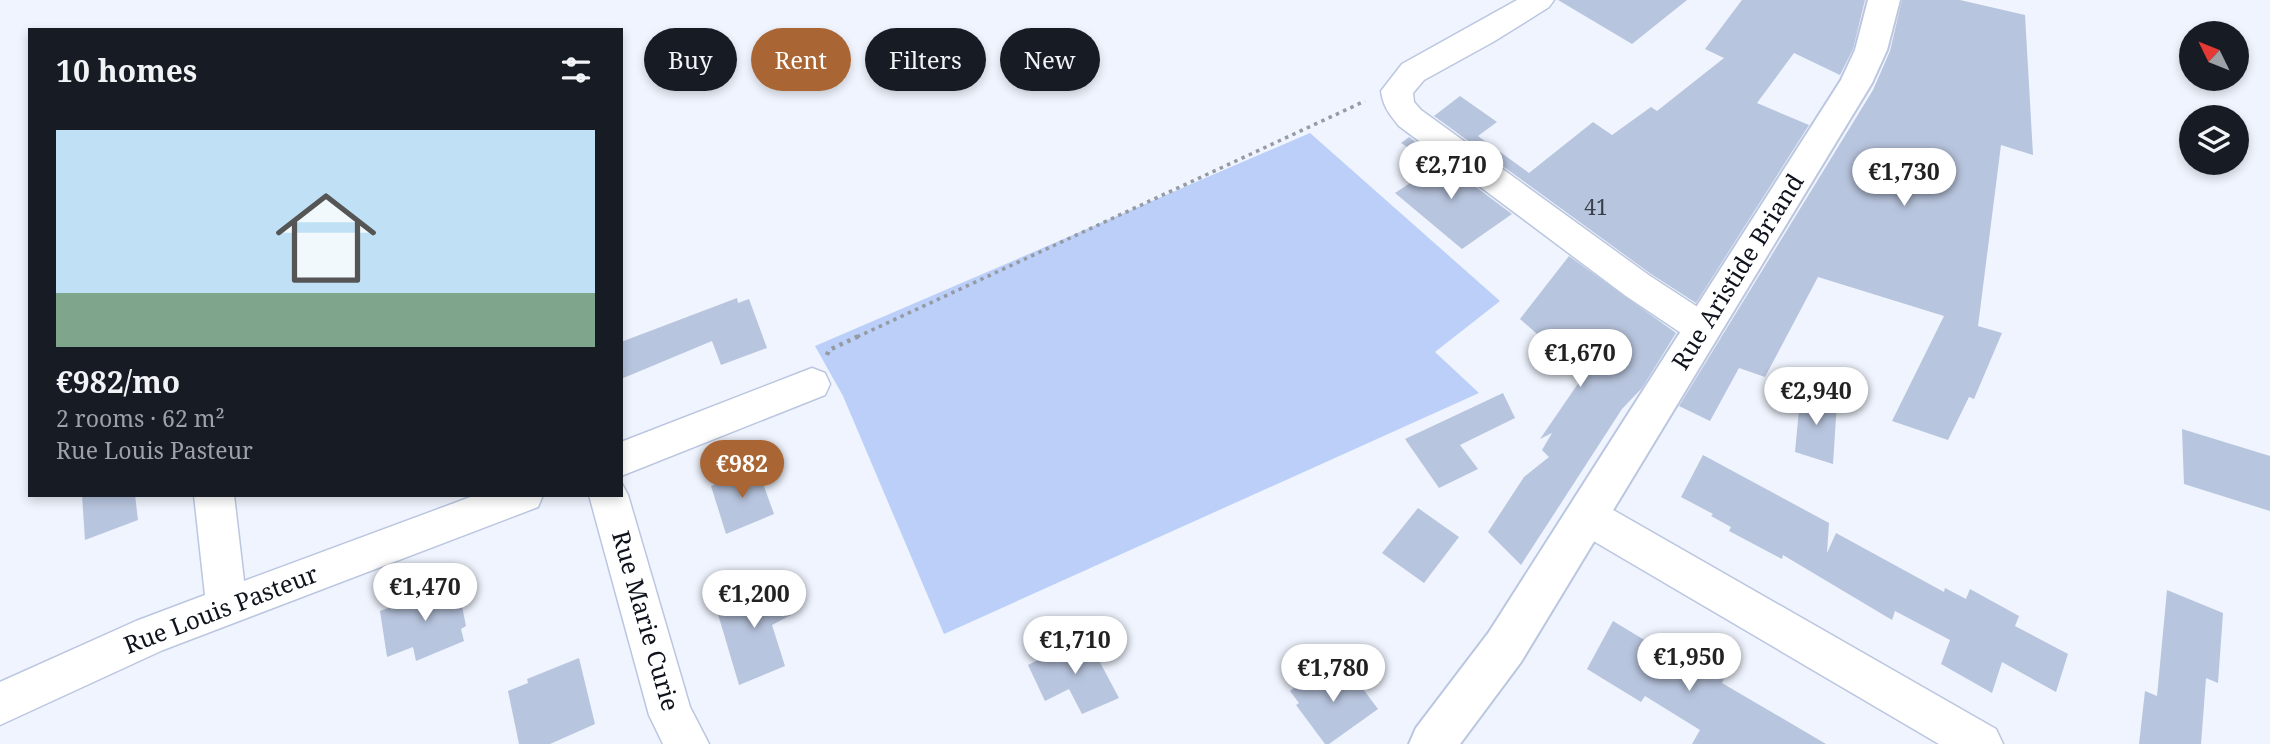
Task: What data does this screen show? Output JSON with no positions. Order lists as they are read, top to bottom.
{
  "streets": {
    "street": ["Rue Aristide Briand", "Rue Louis Pasteur", "Rue Marie Curie"]
  },
  "house_numbers": ["41"],
  "north": "top left",
  "page": {
    "chip": [
      "Buy",
      "Rent",
      "Filters",
      "New"
    ],
    "heading": "10 homes",
    "list": [
      {
        "name": "€982/mo",
        "note": "2 rooms · 62 m² · Rue Louis Pasteur"
      }
    ],
    "price": [
      "€2,710",
      "€1,730",
      "€1,670",
      "€2,940",
      "€982",
      "€1,470",
      "€1,200",
      "€1,710",
      "€1,950",
      "€1,780"
    ]
  }
}
